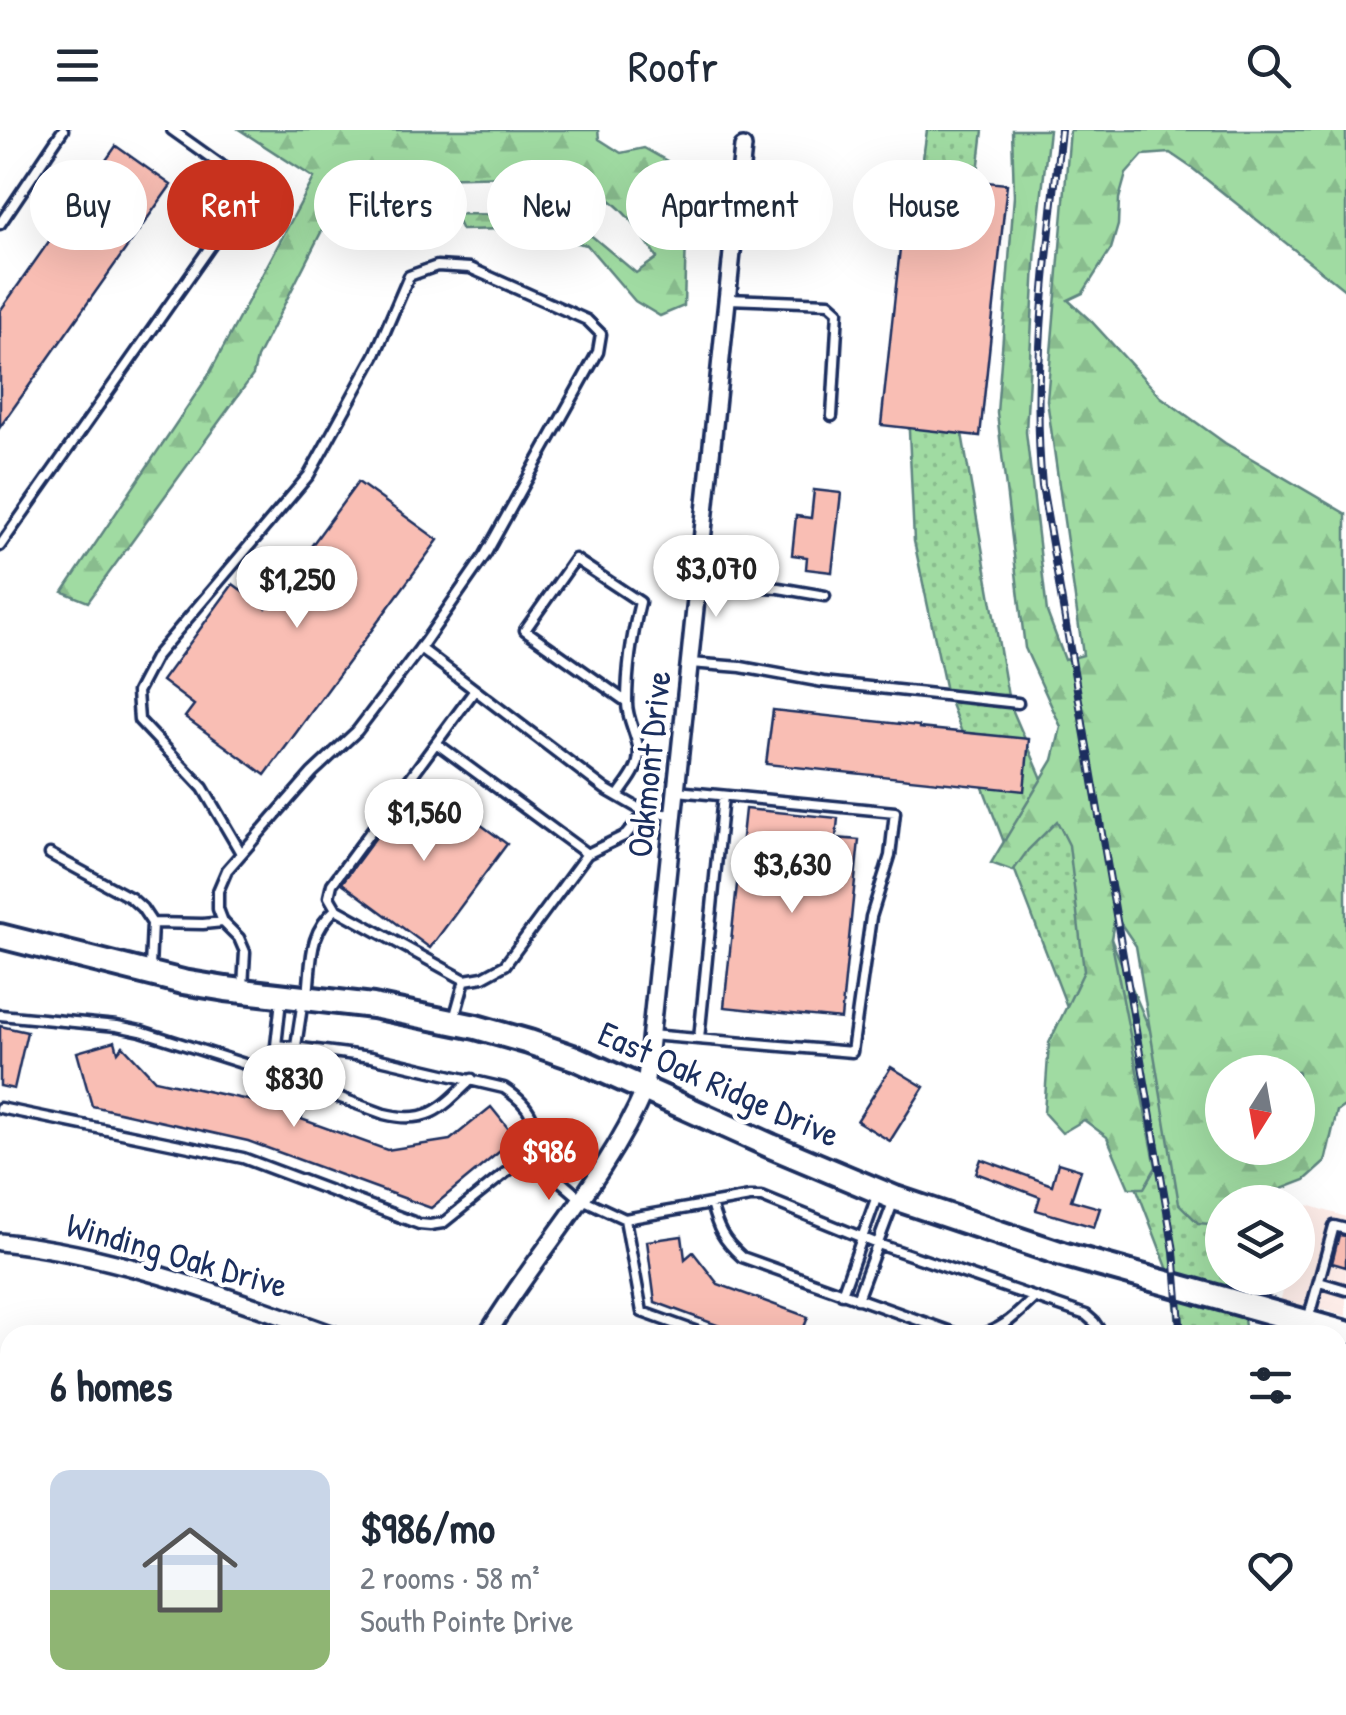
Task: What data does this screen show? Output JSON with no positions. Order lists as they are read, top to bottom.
{
  "streets": {
    "main road": ["East Oak Ridge Drive"],
    "street": ["Oakmont Drive", "Winding Oak Drive"]
  },
  "crossings": [
    ["Oakmont Drive", "East Oak Ridge Drive"]
  ],
  "north": "bottom",
  "page": {
    "header": "Roofr",
    "chip": [
      "Buy",
      "Rent",
      "Filters",
      "New",
      "Apartment",
      "House"
    ],
    "price": [
      "$3,070",
      "$1,250",
      "$1,560",
      "$3,630",
      "$830",
      "$986"
    ],
    "heading": "6 homes",
    "list": [
      {
        "name": "$986/mo",
        "note": "2 rooms · 58 m² · South Pointe Drive"
      }
    ]
  }
}
